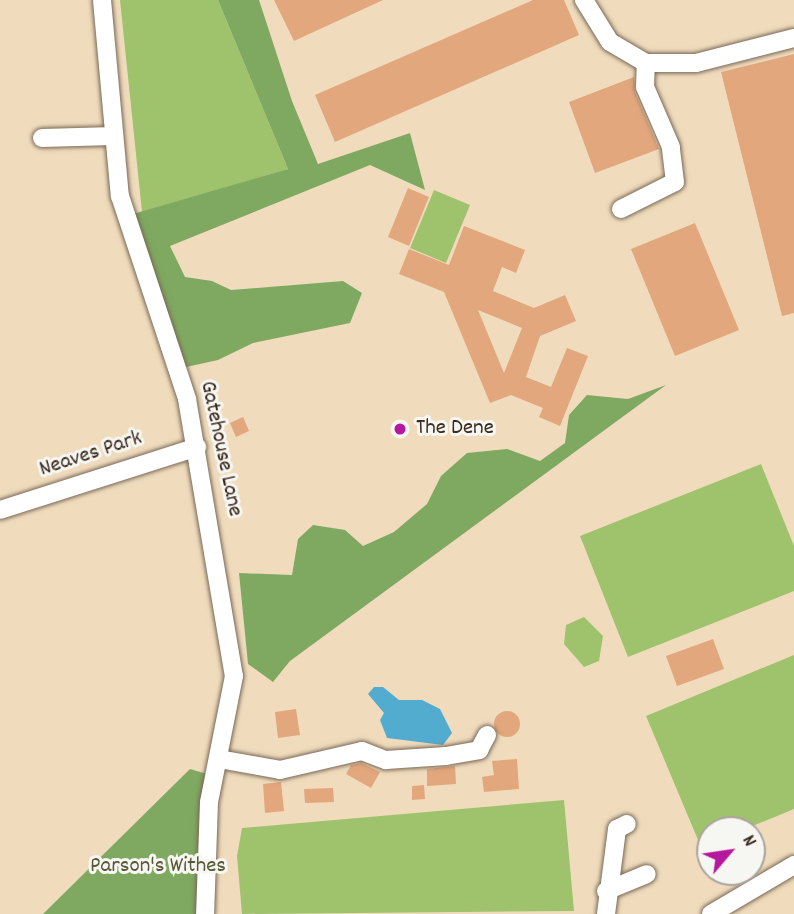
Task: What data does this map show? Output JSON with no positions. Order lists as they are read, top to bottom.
{
  "streets": {
    "street": ["Gatehouse Lane", "Neaves Park"]
  },
  "crossings": [
    ["Gatehouse Lane", "Neaves Park"]
  ],
  "parks": ["Parson's Withes"],
  "places": ["The Dene"],
  "north": "top right"
}
